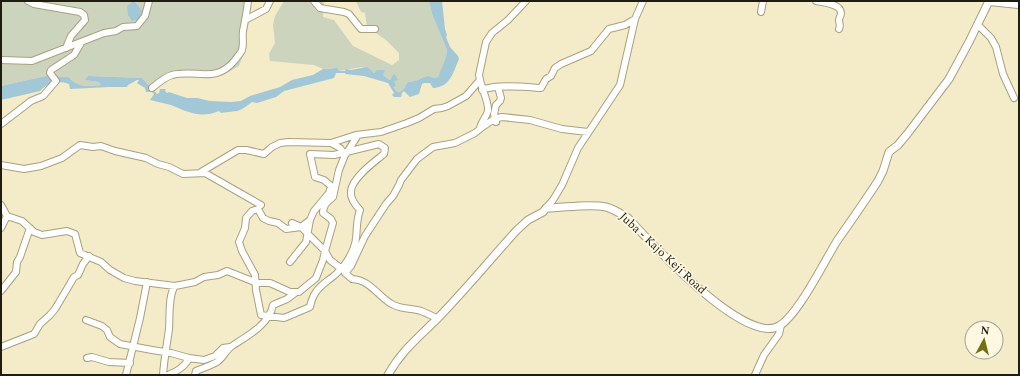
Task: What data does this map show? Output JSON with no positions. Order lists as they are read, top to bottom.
{
  "streets": {
    "main road": ["Juba - Kajo Keji Road"]
  },
  "north": "top"
}
